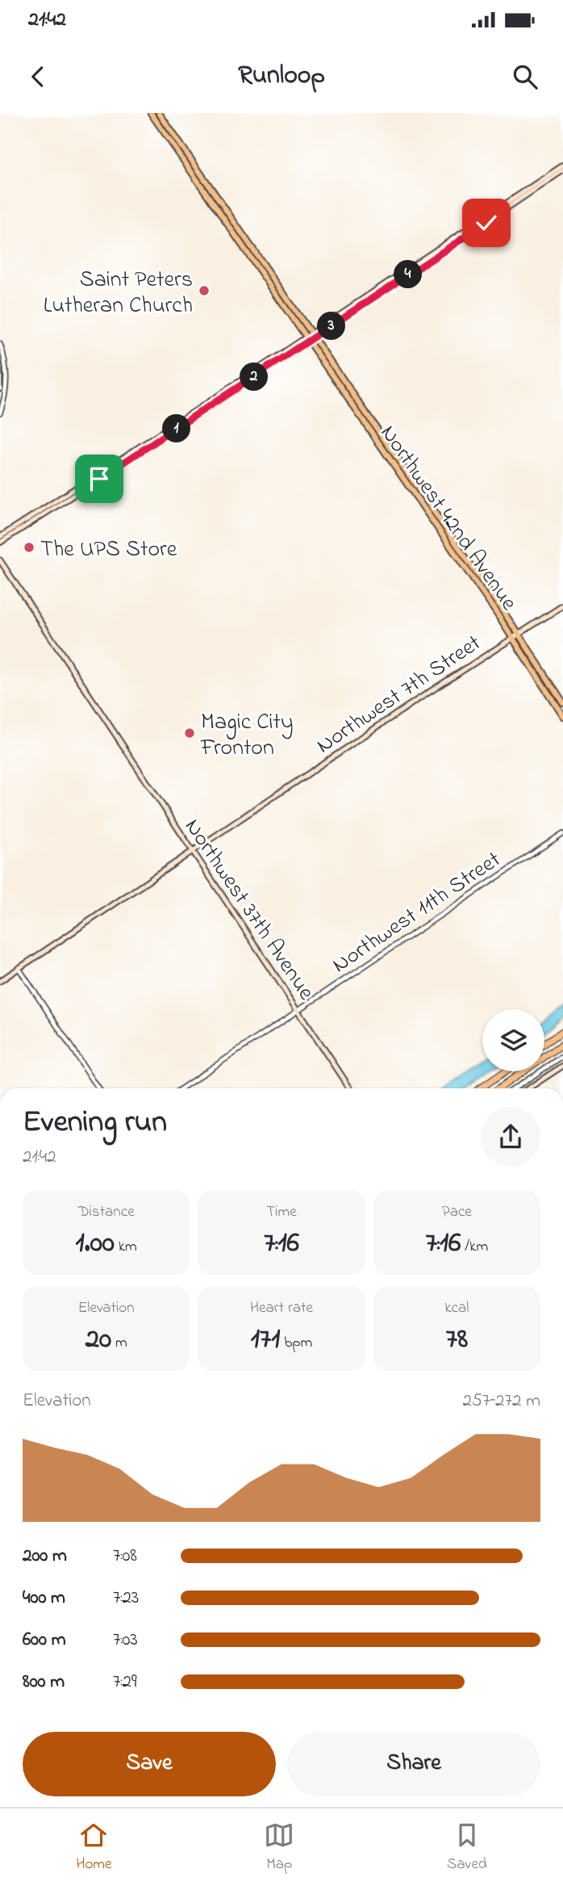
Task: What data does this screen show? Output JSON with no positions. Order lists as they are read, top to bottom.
{
  "streets": {
    "main road": ["Northwest 42nd Avenue", "Northwest 7th Street", "Northwest 37th Avenue"],
    "street": ["Northwest 11th Street"]
  },
  "crossings": [
    ["Northwest 42nd Avenue", "Northwest 7th Street"],
    ["Northwest 7th Street", "Northwest 37th Avenue"],
    ["Northwest 37th Avenue", "Northwest 11th Street"]
  ],
  "places": ["Saint Peters Lutheran Church", "The UPS Store", "Magic City Fronton"],
  "page": {
    "status": "21:42",
    "header": "Runloop",
    "pins": [
      "4",
      "3",
      "2",
      "1"
    ],
    "heading": ["Evening run", "21:42"],
    "stats": [
      ["Distance", "1.00 km"],
      ["Time", "7:16"],
      ["Pace", "7:16 /km"],
      ["Elevation", "20 m"],
      ["Heart rate", "171 bpm"],
      ["kcal", "78"]
    ],
    "chart": ["Elevation", "257–272 m"],
    "list": [
      {
        "name": "200 m",
        "note": "7:08"
      },
      {
        "name": "400 m",
        "note": "7:23"
      },
      {
        "name": "600 m",
        "note": "7:03"
      },
      {
        "name": "800 m",
        "note": "7:29"
      }
    ],
    "buttons": ["Save", "Share"],
    "tabs": ["Home", "Map", "Saved"]
  }
}
